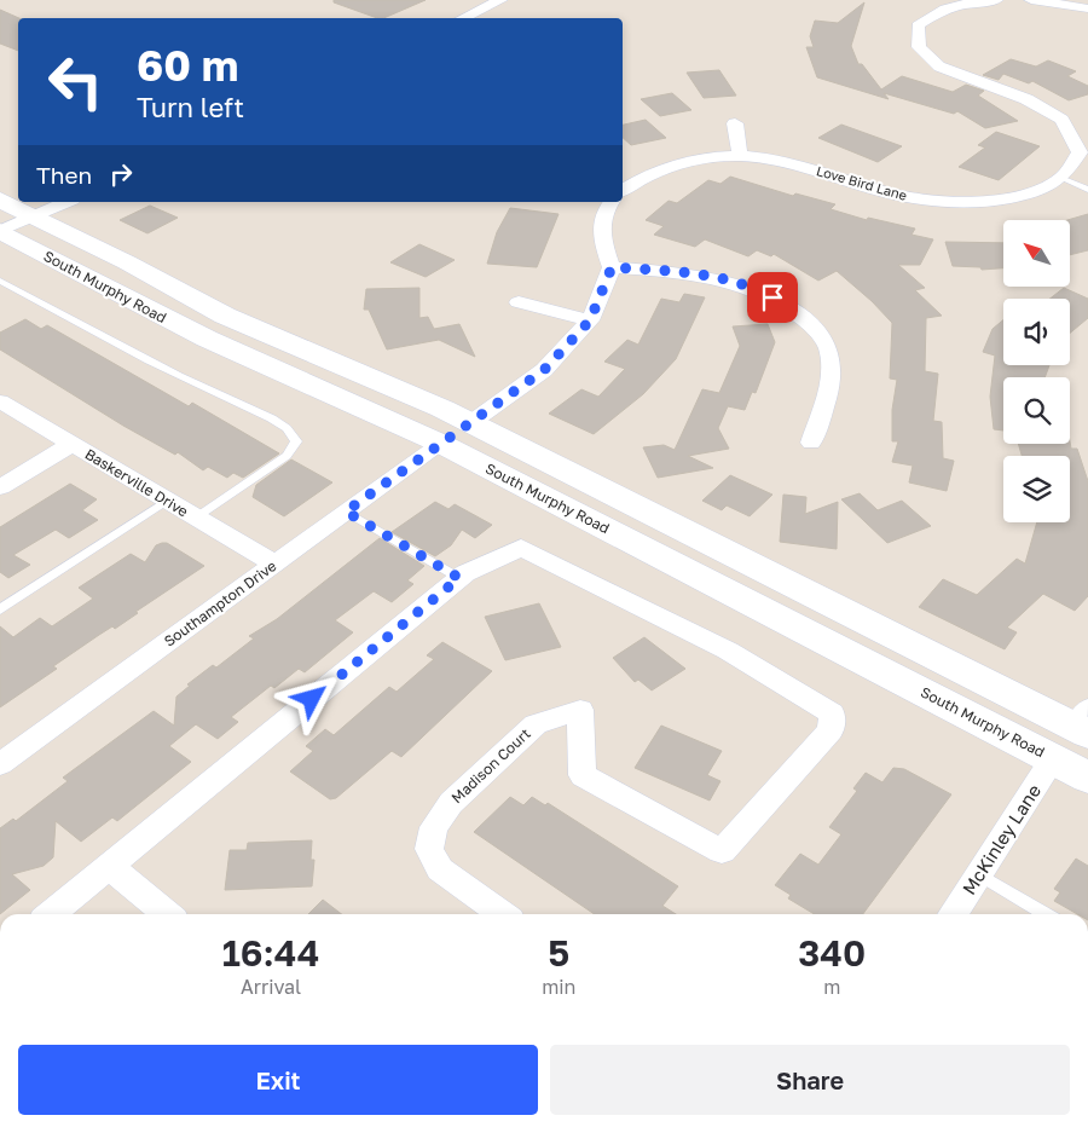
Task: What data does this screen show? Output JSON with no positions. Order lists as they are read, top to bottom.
{
  "streets": {
    "main road": ["South Murphy Road"],
    "street": [
      "Love Bird Lane",
      "Baskerville Drive",
      "Southampton Drive",
      "Madison Court",
      "McKinley Lane"
    ]
  },
  "crossings": [
    ["South Murphy Road", "Southampton Drive"],
    ["South Murphy Road", "McKinley Lane"],
    ["Baskerville Drive", "Southampton Drive"]
  ],
  "north": "top left",
  "page": {
    "turn": ["60 m", "Turn left"],
    "then": "Then",
    "eta": [
      "16:44",
      "Arrival",
      "5",
      "min",
      "340",
      "m"
    ],
    "buttons": ["Exit", "Share"]
  }
}
